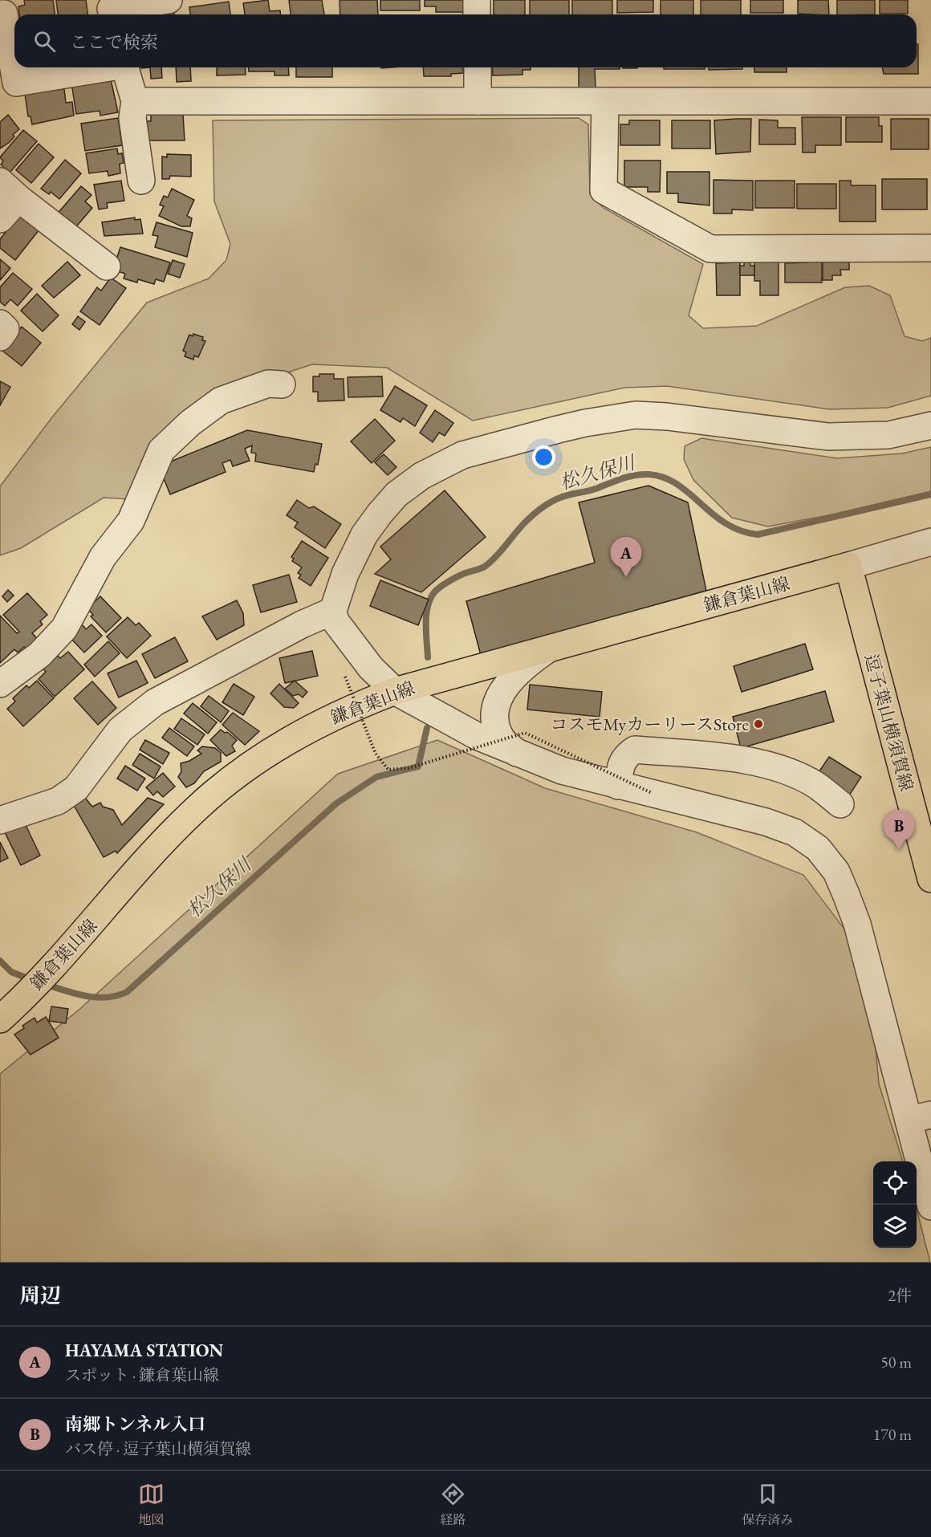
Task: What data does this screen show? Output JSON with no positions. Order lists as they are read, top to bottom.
{
  "streets": {
    "main road": ["鎌倉葉山線", "逗子葉山横須賀線"]
  },
  "crossings": [
    ["鎌倉葉山線", "逗子葉山横須賀線"]
  ],
  "water": ["松久保川"],
  "places": ["コスモMyカーリースStore"],
  "page": {
    "search": "ここで検索",
    "pins": ["A", "B"],
    "heading": ["周辺", "2件"],
    "list": [
      {
        "mark": "A",
        "name": "HAYAMA STATION",
        "note": "スポット · 鎌倉葉山線",
        "value": "50 m"
      },
      {
        "mark": "B",
        "name": "南郷トンネル入口",
        "note": "バス停 · 逗子葉山横須賀線",
        "value": "170 m"
      }
    ],
    "nav": ["地図", "経路", "保存済み"]
  }
}
